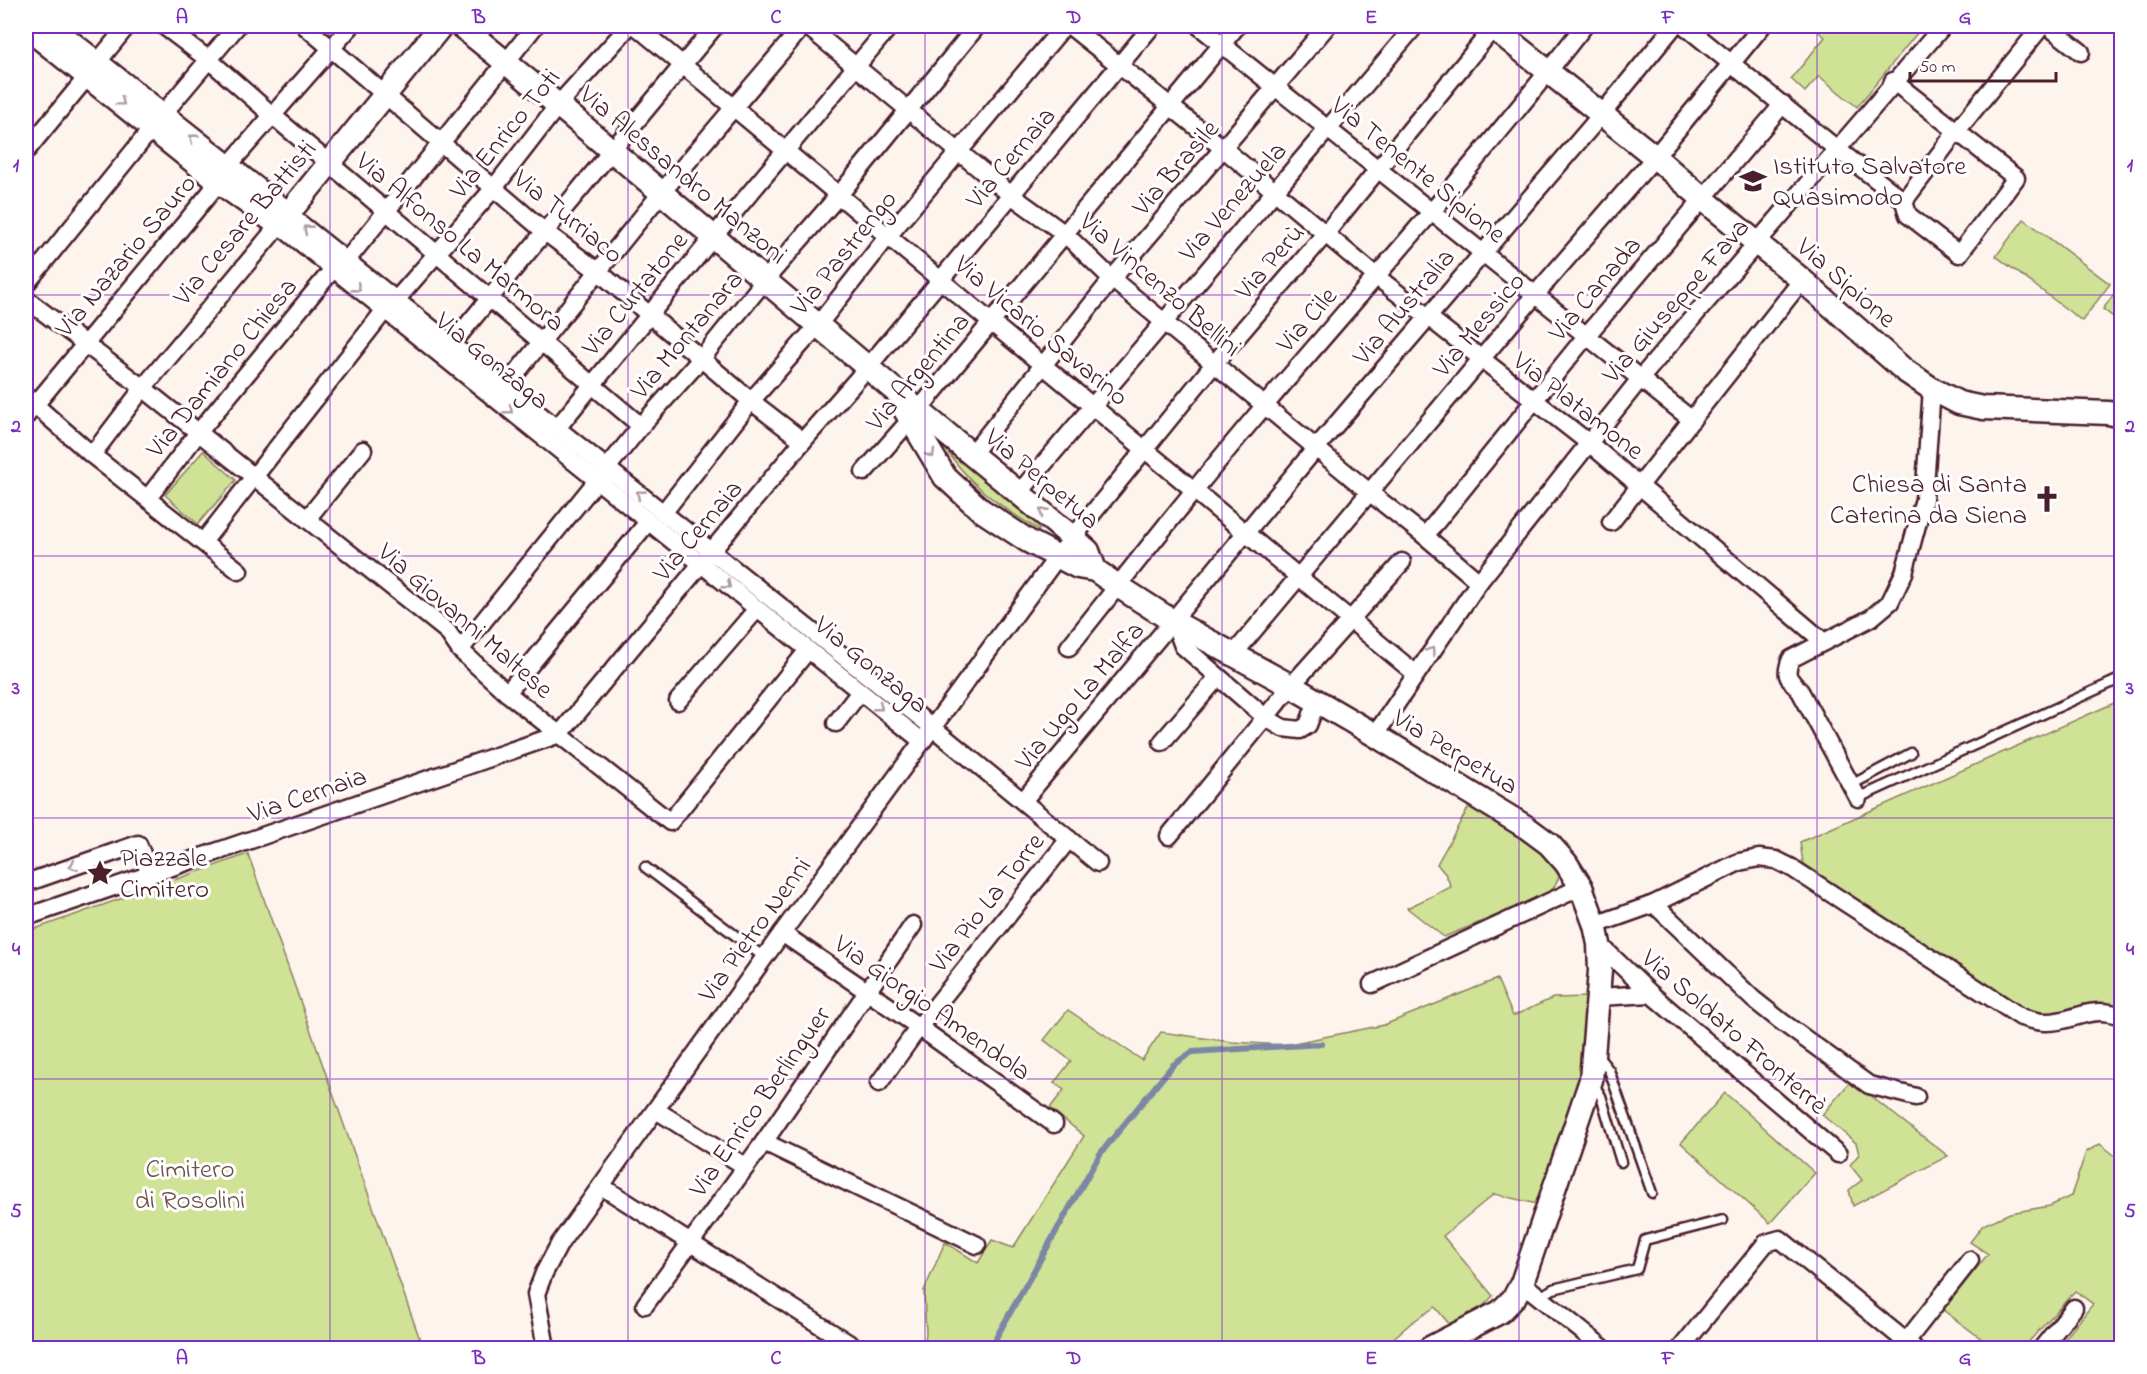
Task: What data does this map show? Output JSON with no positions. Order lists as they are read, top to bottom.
{
  "streets": {
    "street": [
      "Via Enrico Toti",
      "Via Cernaia",
      "Via Brasile",
      "Via Tenente Sipione",
      "Via Alessandro Manzoni",
      "Via Venezuela",
      "Via Turriaco",
      "Via Cesare Battisti",
      "Via Alfonso La Marmora",
      "Via Pastrengo",
      "Via Nazario Sauro",
      "Via Perù",
      "Via Sipione",
      "Via Vincenzo Bellini",
      "Via Canada",
      "Via Curtatone",
      "Via Giuseppe Fava",
      "Via Australia",
      "Via Cile",
      "Via Messico",
      "Via Vicario Savarino",
      "Via Montanara",
      "Via Gonzaga",
      "Via Damiano Chiesa",
      "Via Argentina",
      "Via Platamone",
      "Via Perpetua",
      "Via Giovanni Maltese",
      "Via Ugo La Malfa",
      "Via Pio La Torre",
      "Via Pietro Nenni",
      "Via Giorgio Amendola",
      "Via Soldato Fronterrè",
      "Via Enrico Berlinguer"
    ]
  },
  "crossings": [
    ["Via Enrico Toti", "Via Alessandro Manzoni"],
    ["Via Enrico Toti", "Via Turriaco"],
    ["Via Enrico Toti", "Via Alfonso La Marmora"],
    ["Via Enrico Toti", "Via Gonzaga"],
    ["Via Enrico Toti", "Via Giovanni Maltese"],
    ["Via Cernaia", "Via Alessandro Manzoni"],
    ["Via Cernaia", "Via Turriaco"],
    ["Via Cernaia", "Via Vincenzo Bellini"],
    ["Via Cernaia", "Via Vicario Savarino"],
    ["Via Cernaia", "Via Gonzaga"],
    ["Via Cernaia", "Via Platamone"],
    ["Via Cernaia", "Via Giovanni Maltese"],
    ["Via Brasile", "Via Tenente Sipione"],
    ["Via Brasile", "Via Vincenzo Bellini"],
    ["Via Brasile", "Via Vicario Savarino"],
    ["Via Brasile", "Via Platamone"],
    ["Via Brasile", "Via Perpetua"],
    ["Via Tenente Sipione", "Via Venezuela"],
    ["Via Tenente Sipione", "Via Perù"],
    ["Via Tenente Sipione", "Via Canada"],
    ["Via Tenente Sipione", "Via Giuseppe Fava"],
    ["Via Tenente Sipione", "Via Australia"],
    ["Via Tenente Sipione", "Via Cile"],
    ["Via Tenente Sipione", "Via Messico"],
    ["Via Tenente Sipione", "Via Argentina"],
    ["Via Alessandro Manzoni", "Via Pastrengo"],
    ["Via Alessandro Manzoni", "Via Curtatone"],
    ["Via Alessandro Manzoni", "Via Montanara"],
    ["Via Alessandro Manzoni", "Via Damiano Chiesa"],
    ["Via Venezuela", "Via Vincenzo Bellini"],
    ["Via Venezuela", "Via Vicario Savarino"],
    ["Via Venezuela", "Via Platamone"],
    ["Via Venezuela", "Via Perpetua"],
    ["Via Turriaco", "Via Cesare Battisti"],
    ["Via Turriaco", "Via Pastrengo"],
    ["Via Turriaco", "Via Nazario Sauro"],
    ["Via Turriaco", "Via Curtatone"],
    ["Via Turriaco", "Via Montanara"],
    ["Via Turriaco", "Via Damiano Chiesa"],
    ["Via Cesare Battisti", "Via Alfonso La Marmora"],
    ["Via Cesare Battisti", "Via Gonzaga"],
    ["Via Cesare Battisti", "Via Giovanni Maltese"],
    ["Via Alfonso La Marmora", "Via Nazario Sauro"],
    ["Via Alfonso La Marmora", "Via Curtatone"],
    ["Via Alfonso La Marmora", "Via Montanara"],
    ["Via Alfonso La Marmora", "Via Damiano Chiesa"],
    ["Via Pastrengo", "Via Vincenzo Bellini"],
    ["Via Pastrengo", "Via Vicario Savarino"],
    ["Via Pastrengo", "Via Gonzaga"],
    ["Via Nazario Sauro", "Via Gonzaga"],
    ["Via Nazario Sauro", "Via Giovanni Maltese"],
    ["Via Perù", "Via Sipione"],
    ["Via Perù", "Via Vincenzo Bellini"],
    ["Via Perù", "Via Vicario Savarino"],
    ["Via Perù", "Via Platamone"],
    ["Via Perù", "Via Perpetua"],
    ["Via Perù", "Via Pietro Nenni"],
    ["Via Sipione", "Via Canada"],
    ["Via Sipione", "Via Giuseppe Fava"],
    ["Via Sipione", "Via Australia"],
    ["Via Sipione", "Via Cile"],
    ["Via Sipione", "Via Messico"],
    ["Via Vincenzo Bellini", "Via Canada"],
    ["Via Vincenzo Bellini", "Via Curtatone"],
    ["Via Vincenzo Bellini", "Via Giuseppe Fava"],
    ["Via Vincenzo Bellini", "Via Australia"],
    ["Via Vincenzo Bellini", "Via Cile"],
    ["Via Vincenzo Bellini", "Via Messico"],
    ["Via Vincenzo Bellini", "Via Montanara"],
    ["Via Vincenzo Bellini", "Via Argentina"],
    ["Via Canada", "Via Platamone"],
    ["Via Curtatone", "Via Vicario Savarino"],
    ["Via Curtatone", "Via Gonzaga"],
    ["Via Giuseppe Fava", "Via Vicario Savarino"],
    ["Via Giuseppe Fava", "Via Platamone"],
    ["Via Giuseppe Fava", "Via Perpetua"],
    ["Via Australia", "Via Vicario Savarino"],
    ["Via Australia", "Via Platamone"],
    ["Via Australia", "Via Perpetua"],
    ["Via Australia", "Via Ugo La Malfa"],
    ["Via Cile", "Via Vicario Savarino"],
    ["Via Cile", "Via Platamone"],
    ["Via Cile", "Via Perpetua"],
    ["Via Messico", "Via Vicario Savarino"],
    ["Via Messico", "Via Platamone"],
    ["Via Messico", "Via Perpetua"],
    ["Via Vicario Savarino", "Via Montanara"],
    ["Via Vicario Savarino", "Via Argentina"],
    ["Via Montanara", "Via Gonzaga"],
    ["Via Montanara", "Via Giovanni Maltese"],
    ["Via Gonzaga", "Via Damiano Chiesa"],
    ["Via Gonzaga", "Via Giovanni Maltese"],
    ["Via Gonzaga", "Via Ugo La Malfa"],
    ["Via Gonzaga", "Via Pio La Torre"],
    ["Via Gonzaga", "Via Pietro Nenni"],
    ["Via Damiano Chiesa", "Via Giovanni Maltese"],
    ["Via Argentina", "Via Platamone"],
    ["Via Argentina", "Via Perpetua"],
    ["Via Perpetua", "Via Ugo La Malfa"],
    ["Via Perpetua", "Via Soldato Fronterrè"],
    ["Via Pio La Torre", "Via Giorgio Amendola"],
    ["Via Pietro Nenni", "Via Giorgio Amendola"],
    ["Via Giorgio Amendola", "Via Enrico Berlinguer"]
  ],
  "parks": ["Cimitero di Rosolini"],
  "places": {
    "school or university": ["Istituto Salvatore Quasimodo"],
    "church": ["Chiesa di Santa Caterina da Siena"],
    "place": ["Piazzale Cimitero"]
  },
  "scale_bar": "50 m",
  "grid": {
    "columns": [
      "A",
      "B",
      "C",
      "D",
      "E",
      "F",
      "G"
    ],
    "rows": [
      "1",
      "2",
      "3",
      "4",
      "5"
    ]
  }
}
